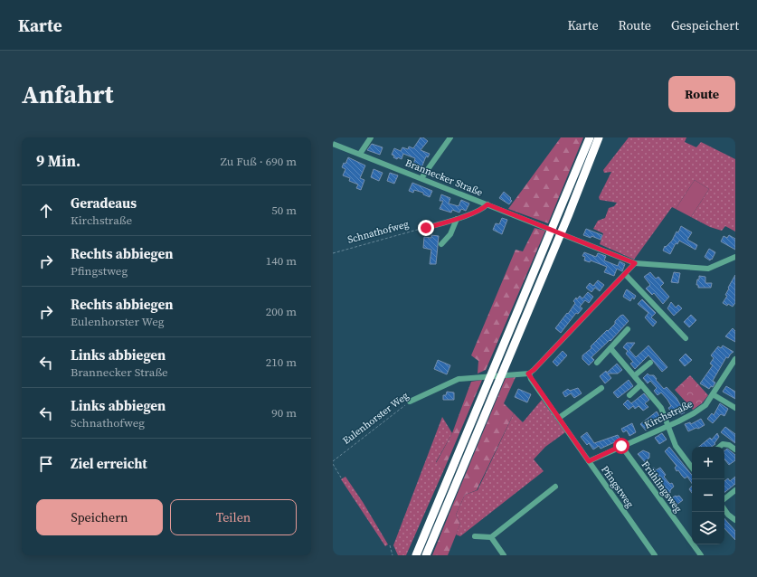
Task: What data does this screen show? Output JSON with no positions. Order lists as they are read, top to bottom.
{
  "streets": {
    "street": [
      "Brannecker Straße",
      "Kirchstraße",
      "Eulenhorster Weg",
      "Pfingstweg",
      "Frühlingsweg"
    ],
    "path": ["Schnathofweg"]
  },
  "crossings": [
    ["Kirchstraße", "Pfingstweg"],
    ["Kirchstraße", "Frühlingsweg"],
    ["Eulenhorster Weg", "Pfingstweg"]
  ],
  "page": {
    "header": "Karte",
    "nav": ["Karte", "Route", "Gespeichert"],
    "buttons": [
      "Route",
      ["Speichern", "Teilen"]
    ],
    "title": "Anfahrt",
    "heading": ["9 Min.", "Zu Fuß · 690 m"],
    "list": [
      ["Geradeaus", "Kirchstraße", "50 m"],
      ["Rechts abbiegen", "Pfingstweg", "140 m"],
      ["Rechts abbiegen", "Eulenhorster Weg", "200 m"],
      ["Links abbiegen", "Brannecker Straße", "210 m"],
      ["Links abbiegen", "Schnathofweg", "90 m"],
      "Ziel erreicht"
    ],
    "map_buttons": ["+", "−"]
  }
}
